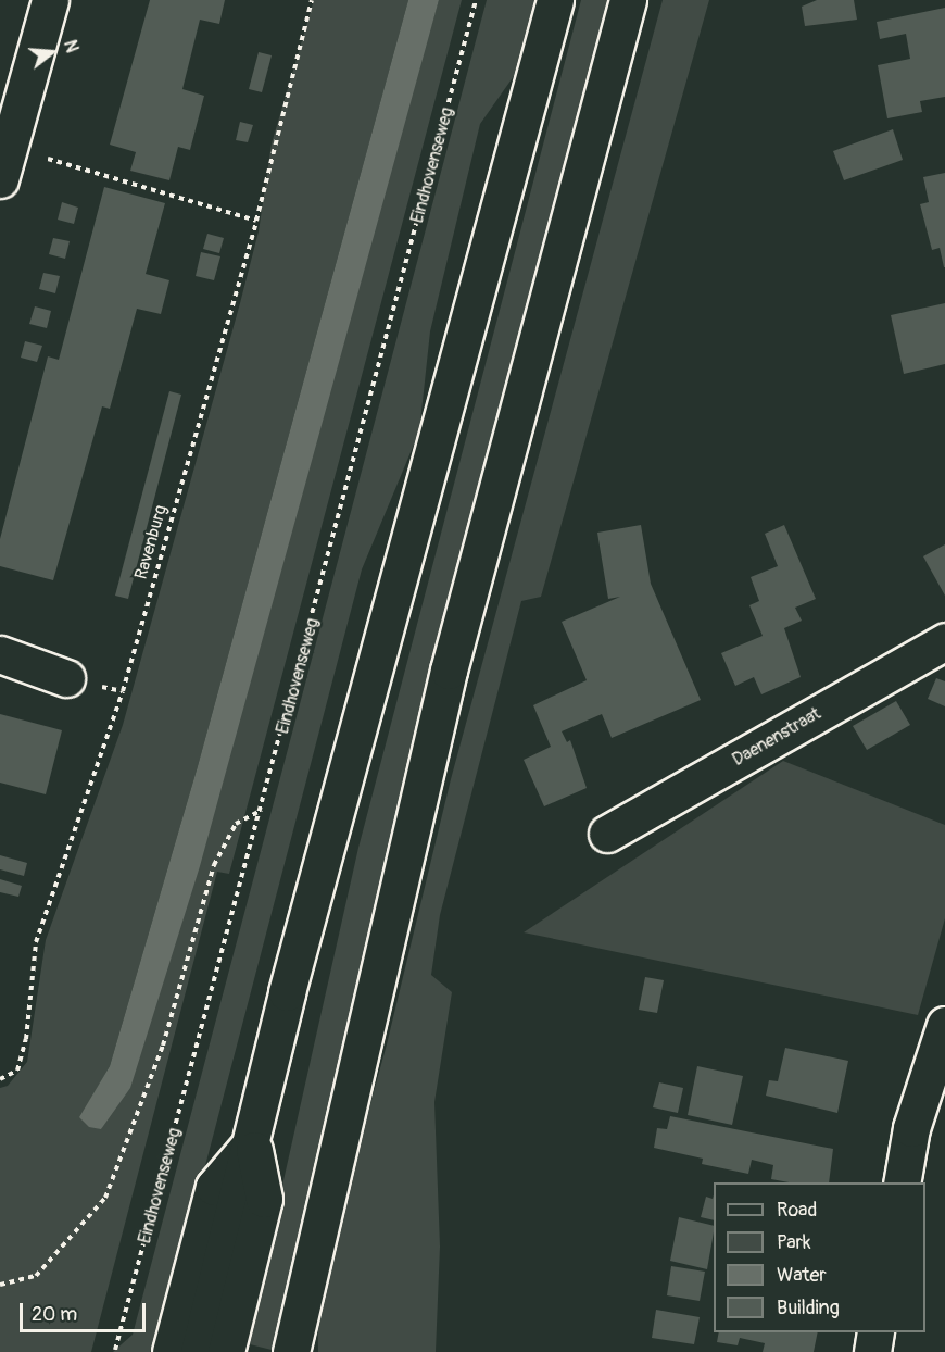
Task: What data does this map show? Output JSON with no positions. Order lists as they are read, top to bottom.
{
  "streets": {
    "main road": ["Daenenstraat"],
    "path": ["Eindhovenseweg", "Ravenburg"]
  },
  "legend": [
    "Road",
    "Park",
    "Water",
    "Building"
  ],
  "scale_bar": "20 m",
  "north": "right"
}
